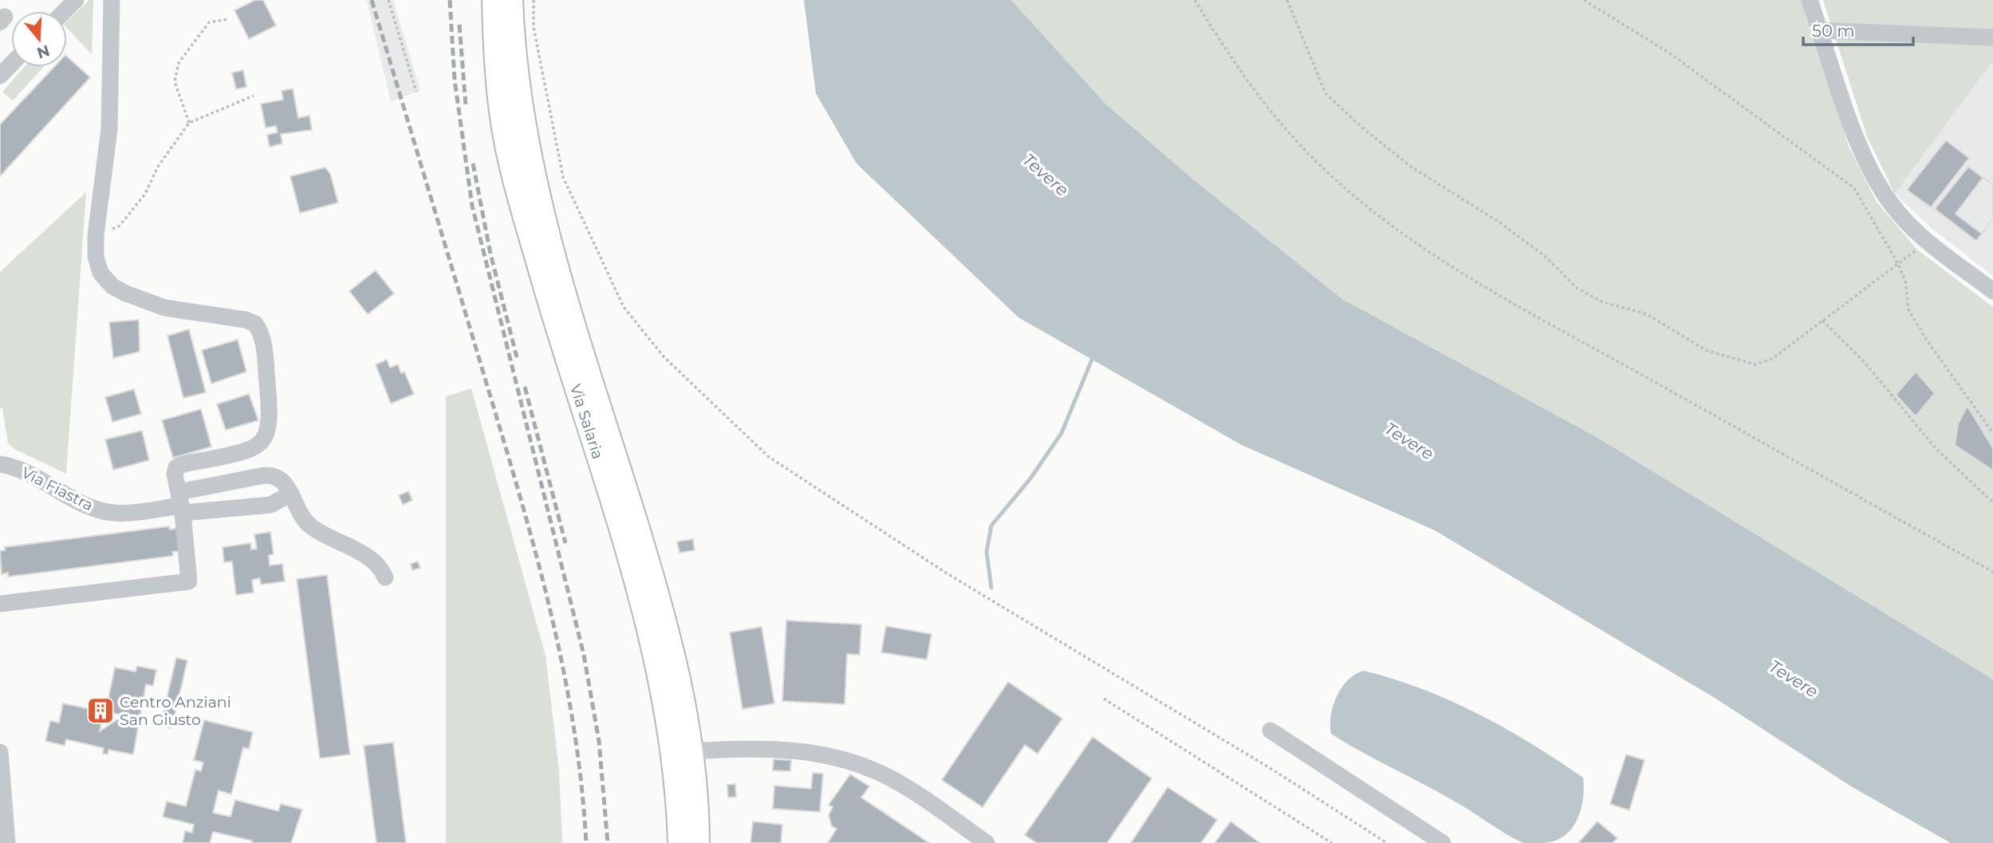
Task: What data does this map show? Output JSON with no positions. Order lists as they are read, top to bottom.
{
  "streets": {
    "main road": ["Via Salaria"],
    "street": ["Via Fiastra"]
  },
  "water": ["Tevere"],
  "places": {
    "building": ["Centro Anziani San Giusto"]
  },
  "scale_bar": "50 m",
  "north": "bottom"
}
